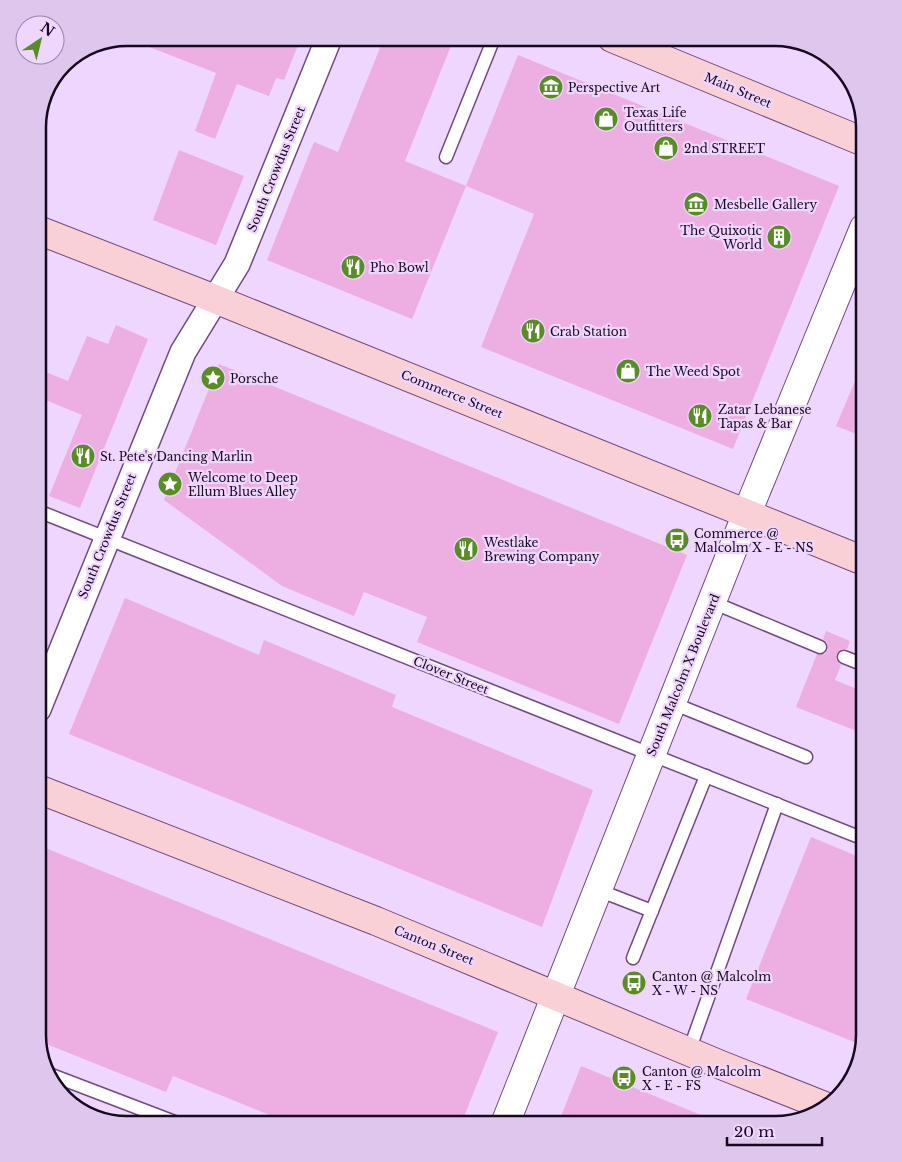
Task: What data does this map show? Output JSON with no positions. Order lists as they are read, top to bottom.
{
  "streets": {
    "main road": ["Main Street", "Commerce Street", "Canton Street"],
    "street": ["South Crowdus Street", "South Malcolm X Boulevard"],
    "lane": ["Clover Street"]
  },
  "crossings": [
    ["South Crowdus Street", "Commerce Street"],
    ["South Crowdus Street", "Clover Street"],
    ["Commerce Street", "South Malcolm X Boulevard"],
    ["Clover Street", "South Malcolm X Boulevard"],
    ["South Malcolm X Boulevard", "Canton Street"]
  ],
  "places": {
    "museum": ["Perspective Art", "Mesbelle Gallery"],
    "shop": ["Texas Life Outfitters", "2nd STREET", "The Weed Spot"],
    "building": ["The Quixotic World"],
    "restaurant": [
      "Pho Bowl",
      "Crab Station",
      "Zatar Lebanese Tapas & Bar",
      "St. Pete's Dancing Marlin",
      "Westlake Brewing Company"
    ],
    "place": ["Porsche", "Welcome to Deep Ellum Blues Alley"],
    "bus stop": ["Commerce @ Malcolm X - E - NS", "Canton @ Malcolm X - W - NS", "Canton @ Malcolm X - E - FS"]
  },
  "scale_bar": "20 m",
  "north": "top right"
}
